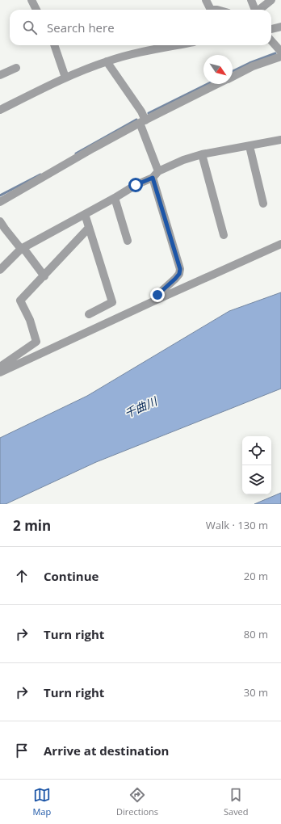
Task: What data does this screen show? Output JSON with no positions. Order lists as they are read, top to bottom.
{
  "water": ["千曲川"],
  "north": "bottom right",
  "page": {
    "search": "Search here",
    "heading": ["2 min", "Walk · 130 m"],
    "list": [
      ["Continue", "20 m"],
      ["Turn right", "80 m"],
      ["Turn right", "30 m"],
      "Arrive at destination"
    ],
    "nav": ["Map", "Directions", "Saved"]
  }
}
